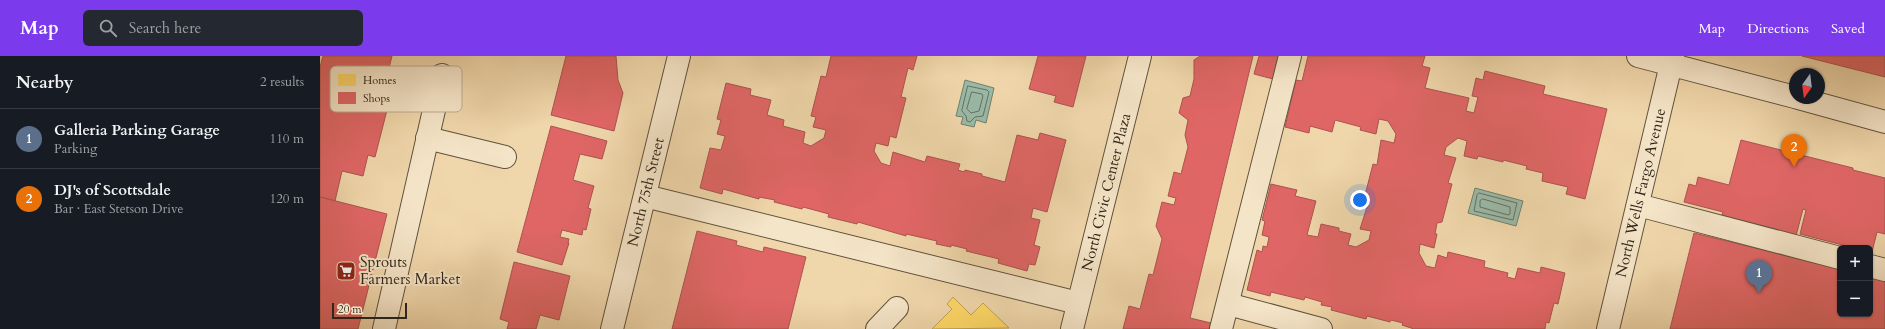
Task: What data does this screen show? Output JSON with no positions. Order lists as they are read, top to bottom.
{
  "streets": {
    "street": ["North Civic Center Plaza", "North Wells Fargo Avenue", "North 75th Street"]
  },
  "places": {
    "supermarket": ["Sprouts Farmers Market"]
  },
  "legend": ["Homes", "Shops"],
  "scale_bar": "20 m",
  "north": "bottom",
  "page": {
    "header": "Map",
    "search": "Search here",
    "nav": ["Map", "Directions", "Saved"],
    "heading": ["Nearby", "2 results"],
    "list": [
      {
        "mark": "1",
        "name": "Galleria Parking Garage",
        "note": "Parking",
        "value": "110 m"
      },
      {
        "mark": "2",
        "name": "DJ's of Scottsdale",
        "note": "Bar · East Stetson Drive",
        "value": "120 m"
      }
    ],
    "pins": ["2", "1"],
    "map_buttons": ["+", "−"],
    "scale": "20 m"
  }
}
